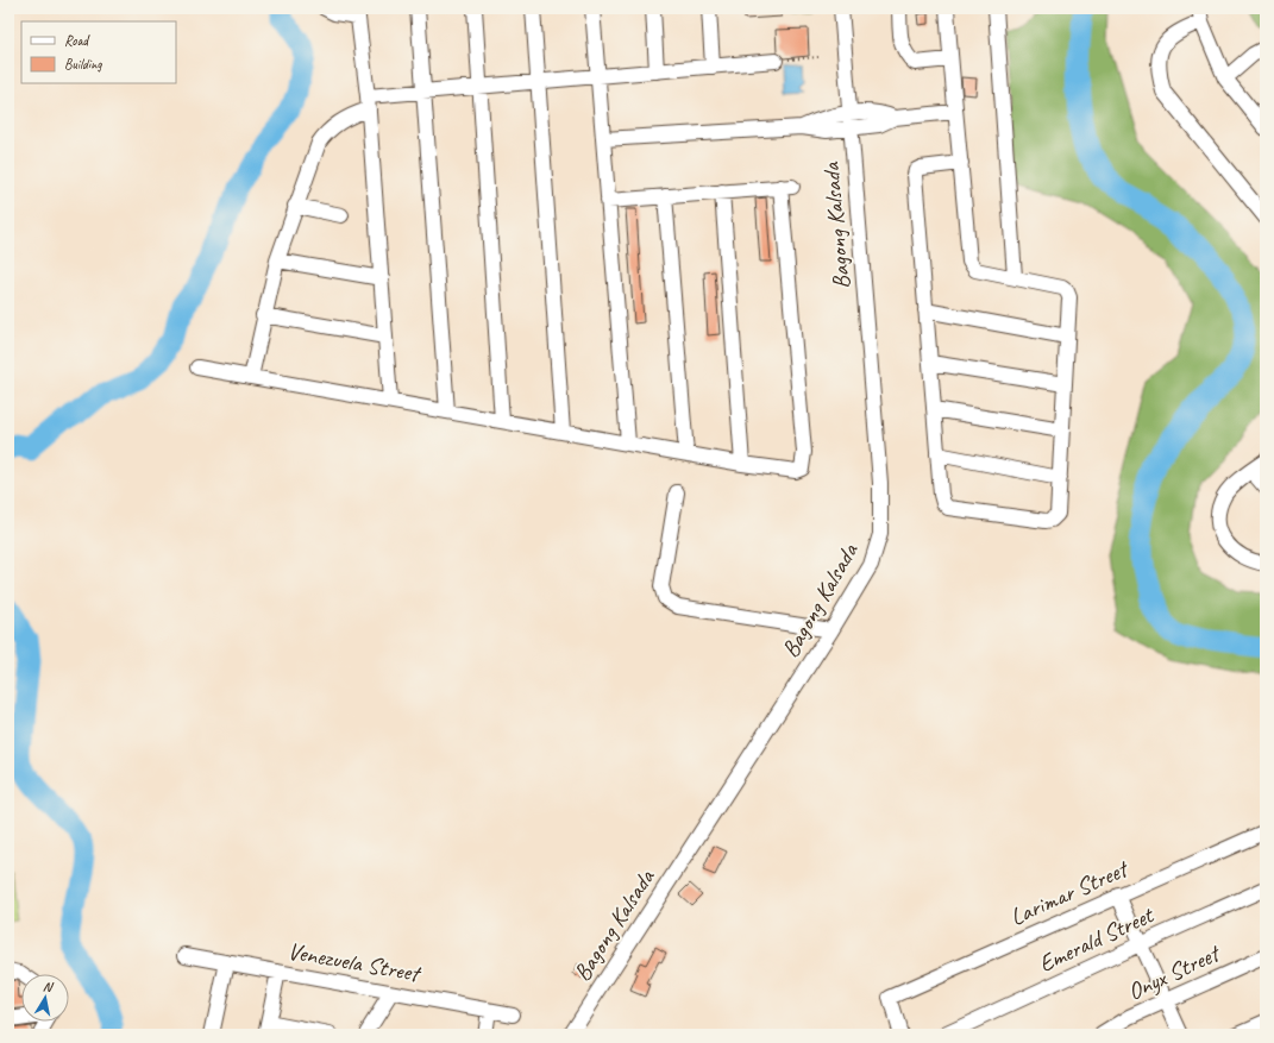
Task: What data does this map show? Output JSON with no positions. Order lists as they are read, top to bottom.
{
  "streets": {
    "street": [
      "Bagong Kalsada",
      "Larimar Street",
      "Emerald Street",
      "Venezuela Street",
      "Onyx Street"
    ]
  },
  "legend": ["Road", "Building"],
  "north": "top"
}
